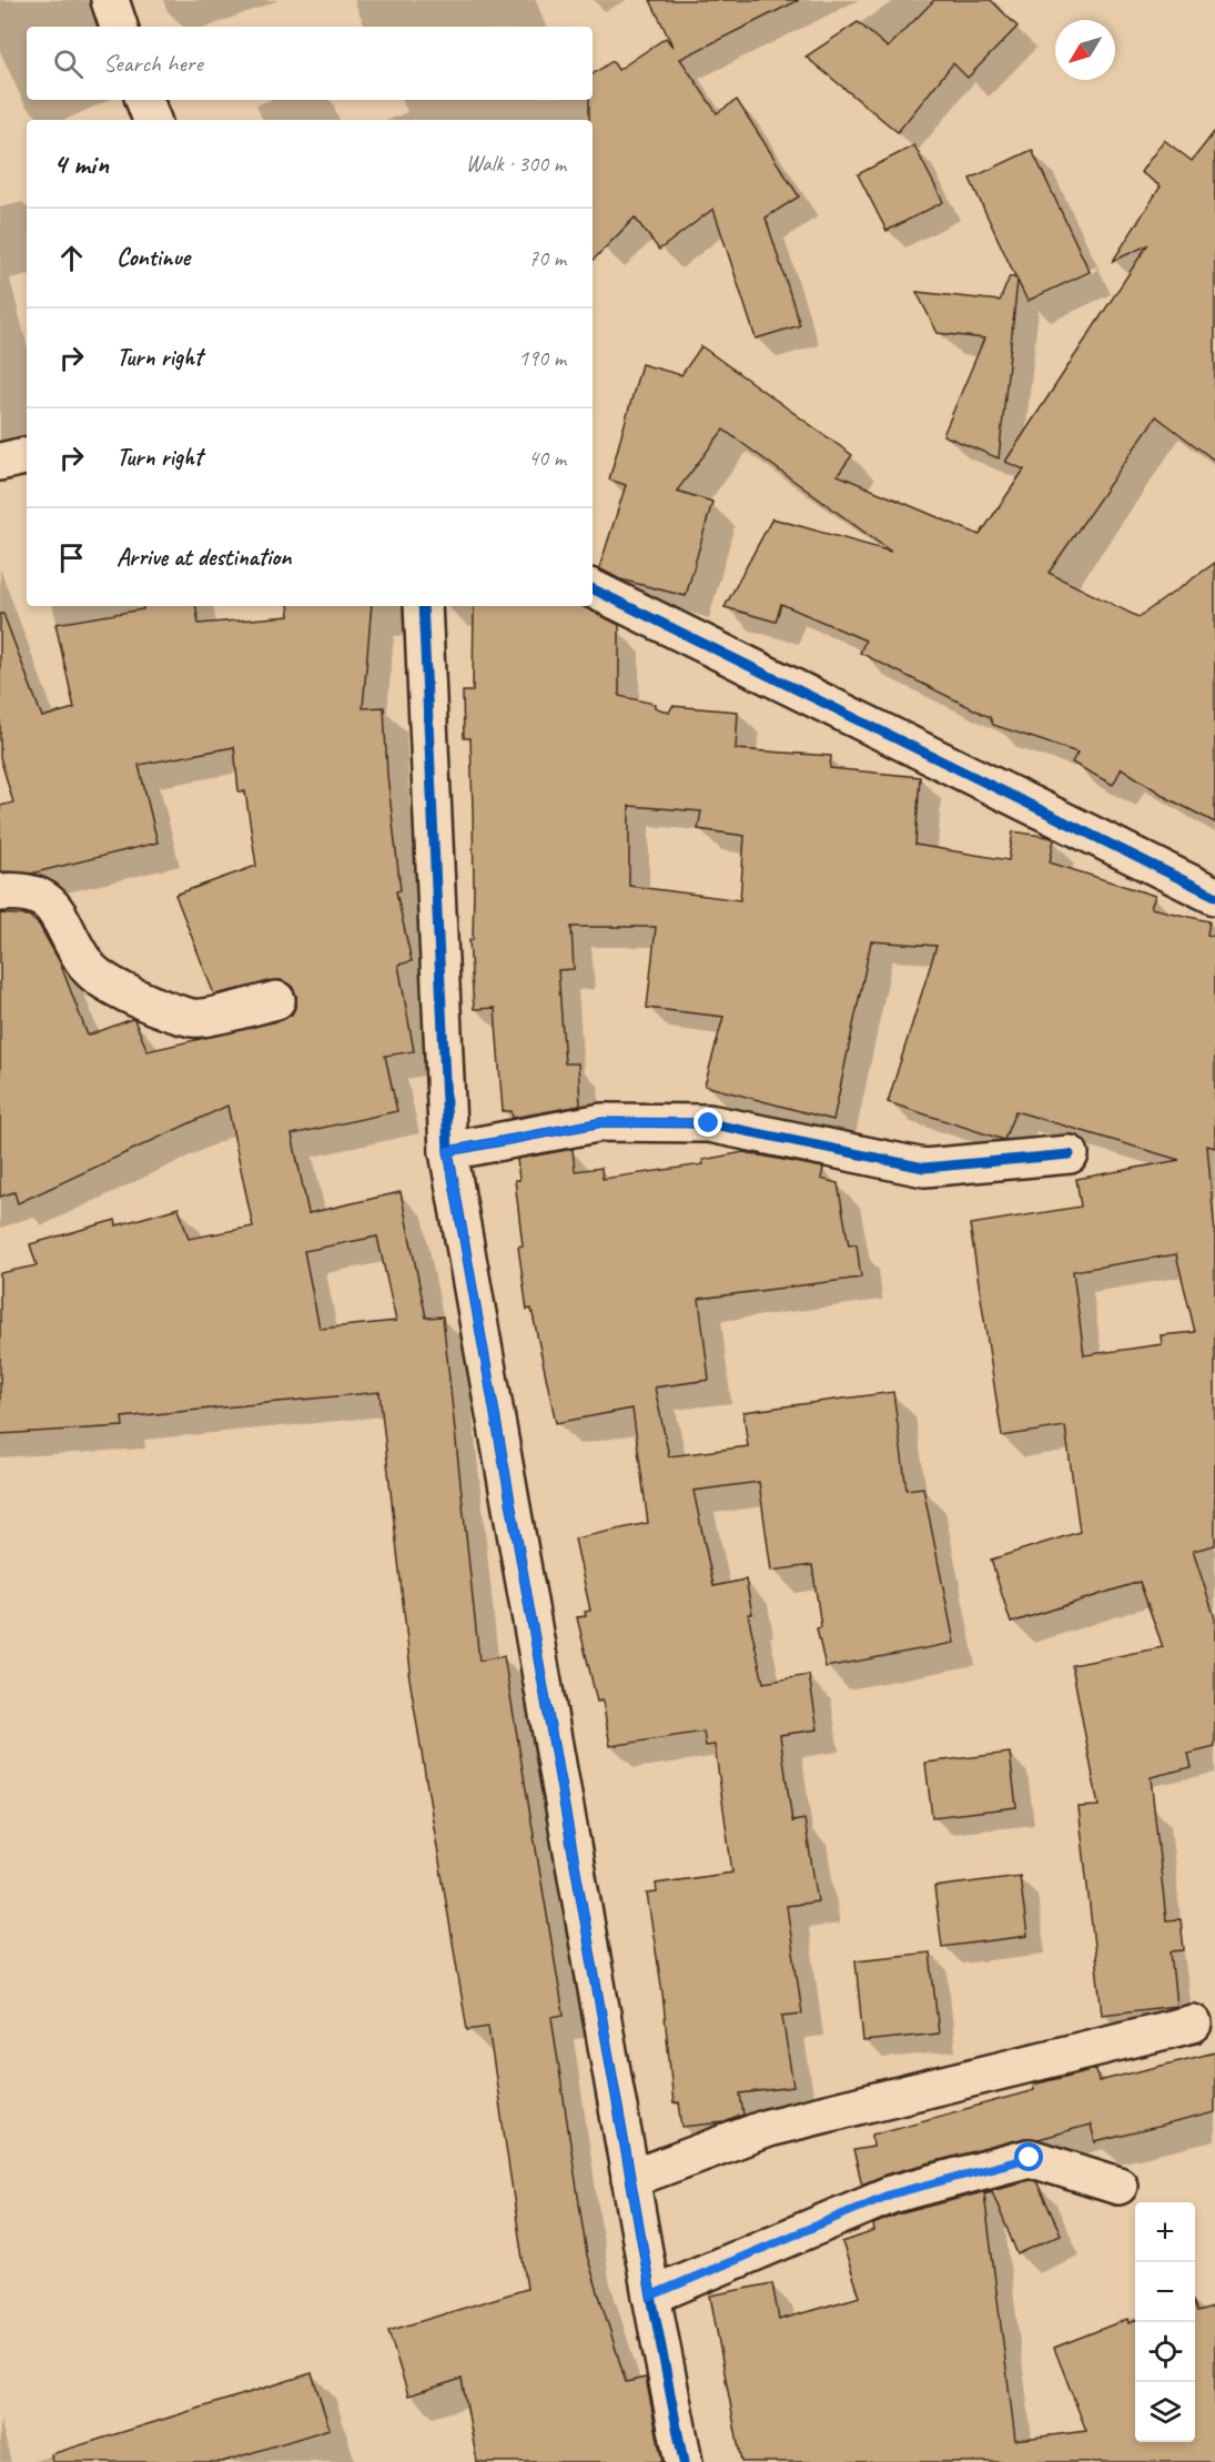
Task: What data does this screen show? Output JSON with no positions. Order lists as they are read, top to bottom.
{
  "north": "bottom left",
  "page": {
    "search": "Search here",
    "heading": ["4 min", "Walk · 300 m"],
    "list": [
      ["Continue", "70 m"],
      ["Turn right", "190 m"],
      ["Turn right", "40 m"],
      "Arrive at destination"
    ],
    "map_buttons": ["+", "−"]
  }
}
